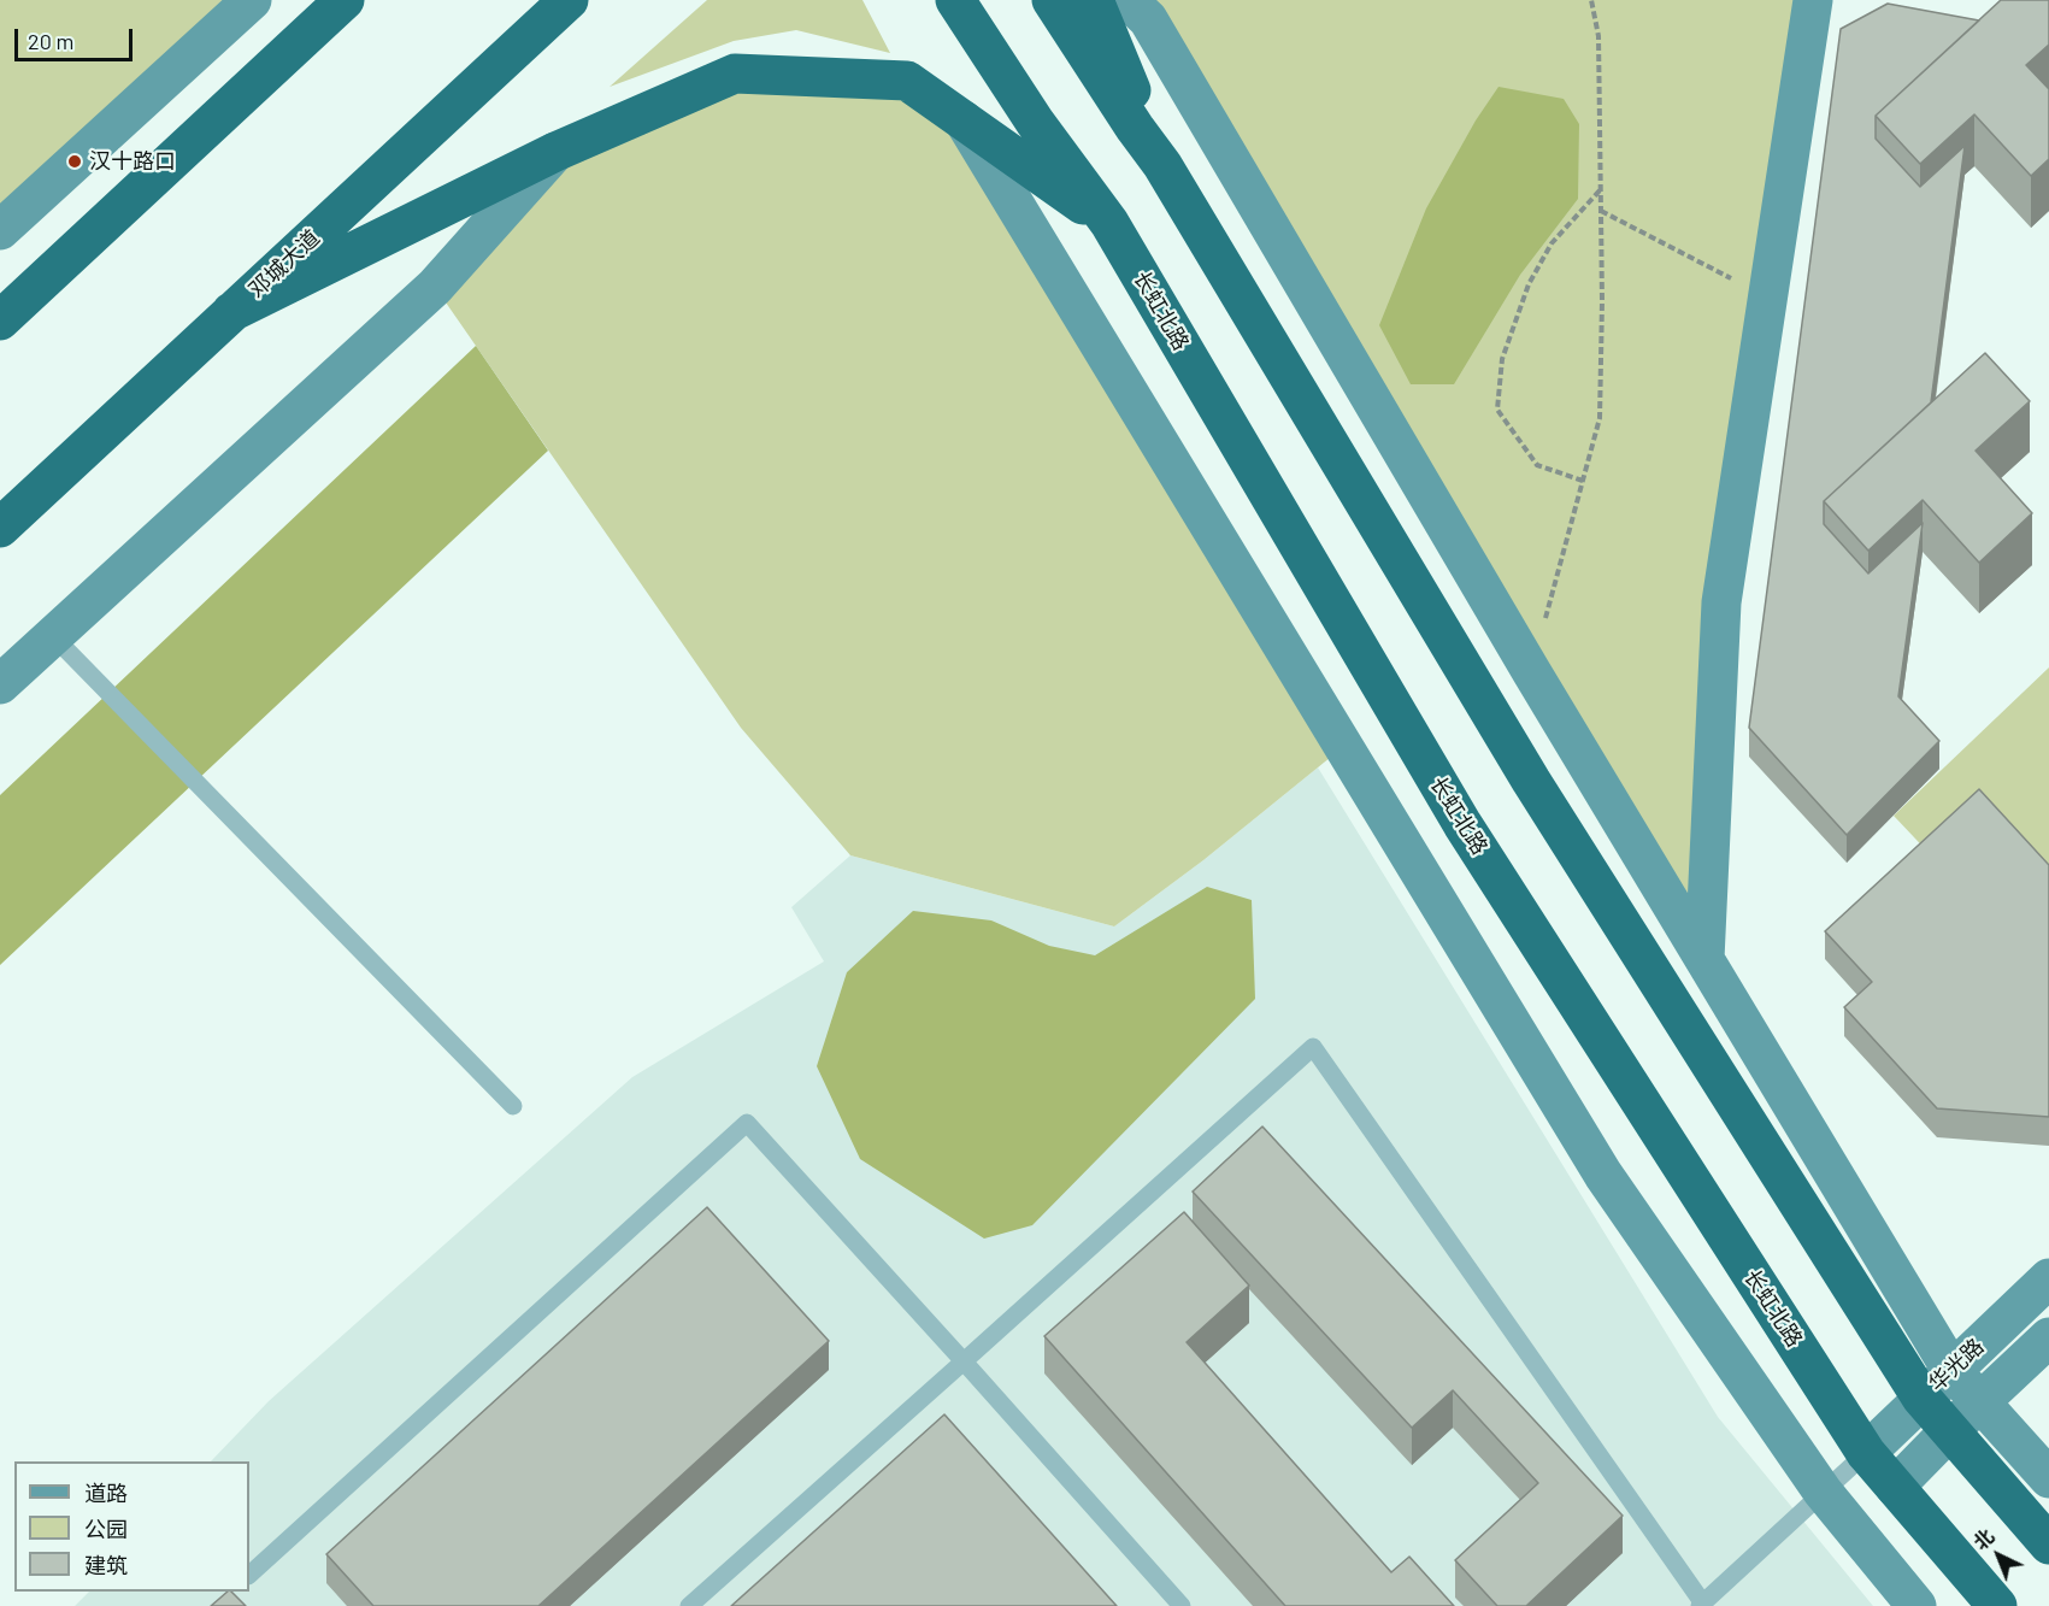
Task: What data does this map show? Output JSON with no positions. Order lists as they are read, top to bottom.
{
  "streets": {
    "highway": ["邓城大道", "长虹北路"],
    "street": ["华光路"]
  },
  "crossings": [
    ["长虹北路", "华光路"]
  ],
  "places": ["汉十路口"],
  "legend": ["道路", "公园", "建筑"],
  "scale_bar": "20 m",
  "north": "top left"
}
